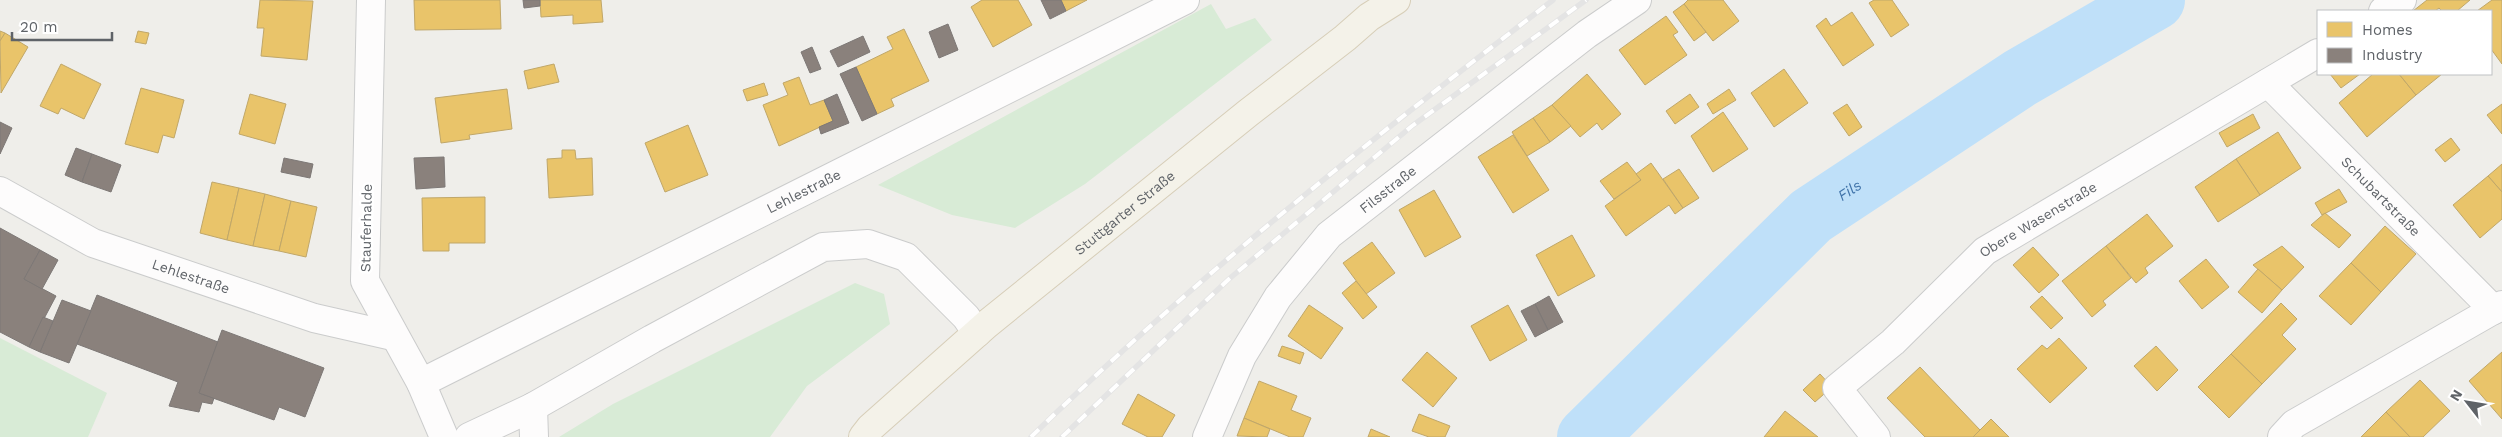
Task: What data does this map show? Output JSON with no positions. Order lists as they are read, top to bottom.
{
  "streets": {
    "main road": ["Stuttgarter Straße"],
    "street": [
      "Filsstraße",
      "Lehlestraße",
      "Schubartstraße",
      "Obere Wasenstraße",
      "Stauferhalde"
    ]
  },
  "crossings": [
    ["Lehlestraße", "Stauferhalde"],
    ["Schubartstraße", "Obere Wasenstraße"]
  ],
  "water": ["Fils"],
  "legend": ["Homes", "Industry"],
  "scale_bar": "20 m",
  "north": "top left"
}
